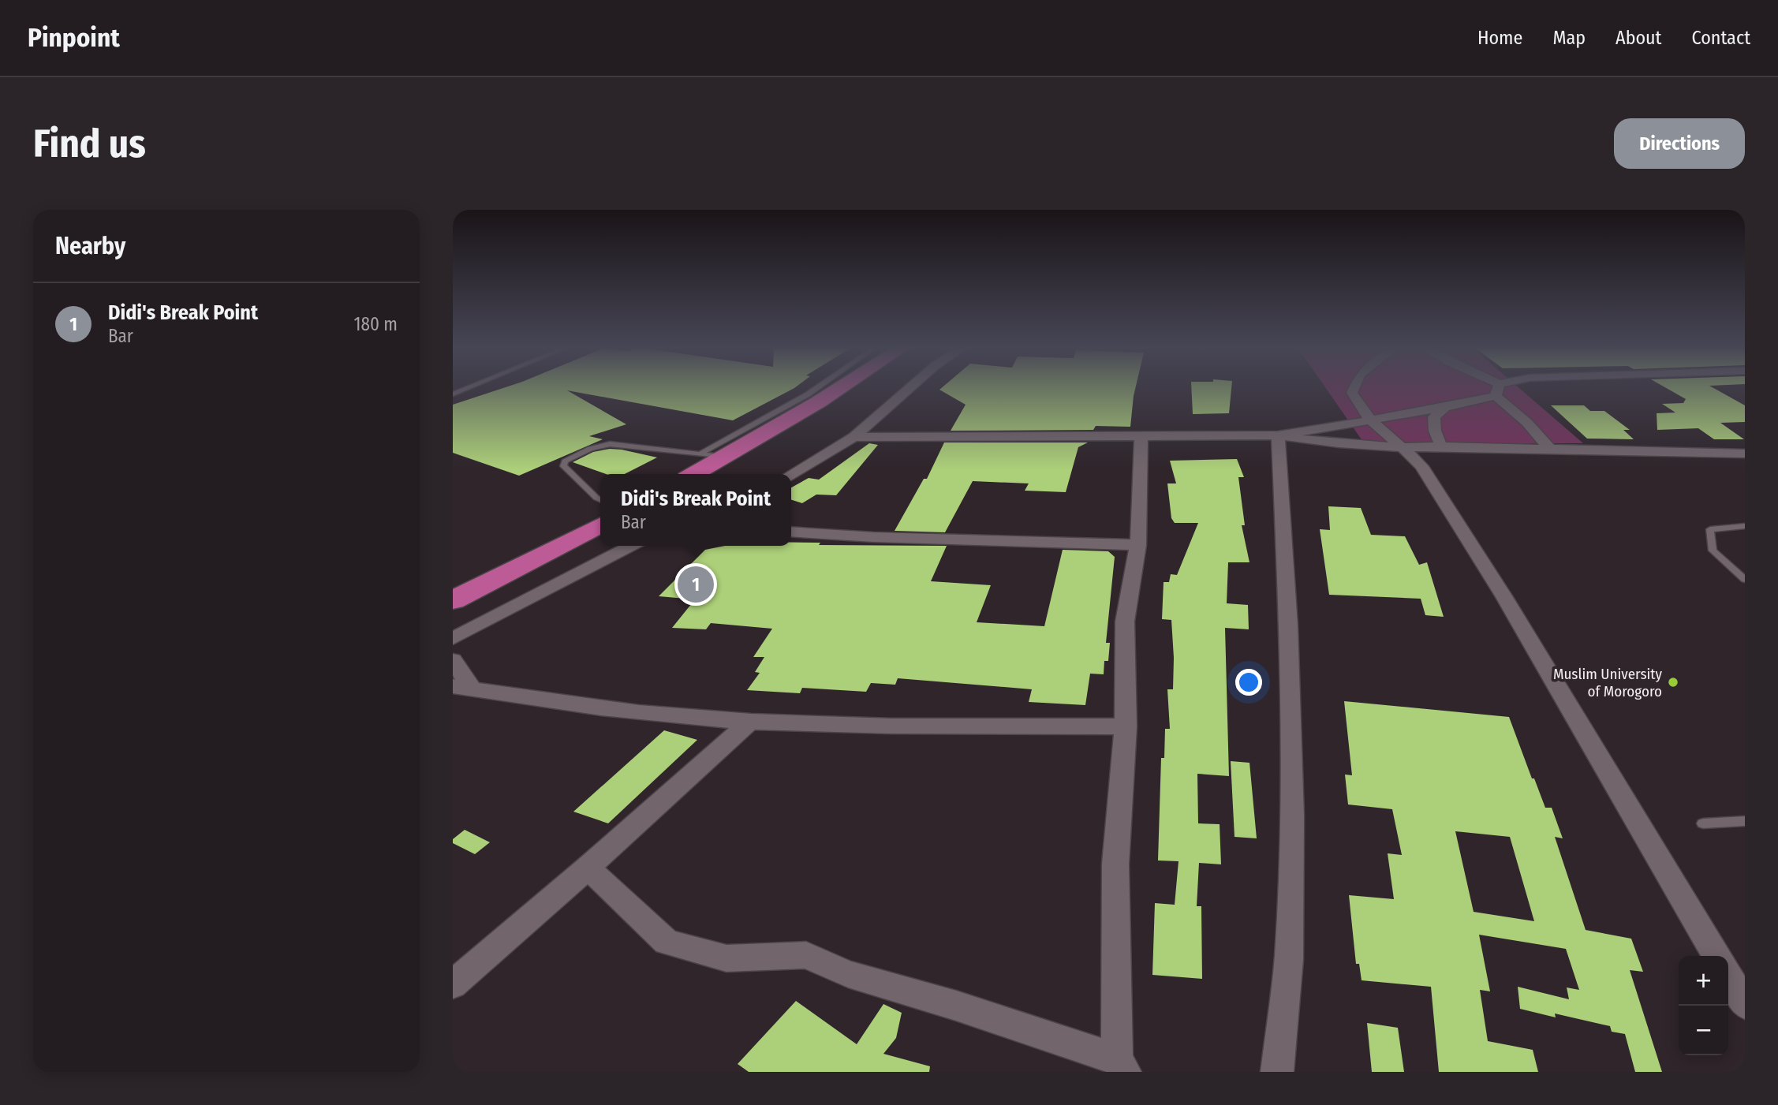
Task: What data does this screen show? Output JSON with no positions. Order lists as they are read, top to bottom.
{
  "places": ["Muslim University of Morogoro"],
  "page": {
    "header": "Pinpoint",
    "nav": [
      "Home",
      "Map",
      "About",
      "Contact"
    ],
    "buttons": "Directions",
    "title": "Find us",
    "heading": "Nearby",
    "list": [
      {
        "mark": "1",
        "name": "Didi's Break Point",
        "note": "Bar",
        "value": "180 m"
      }
    ],
    "popup": ["Didi's Break Point", "Bar"],
    "pins": "1",
    "map_buttons": ["+", "−"]
  }
}
